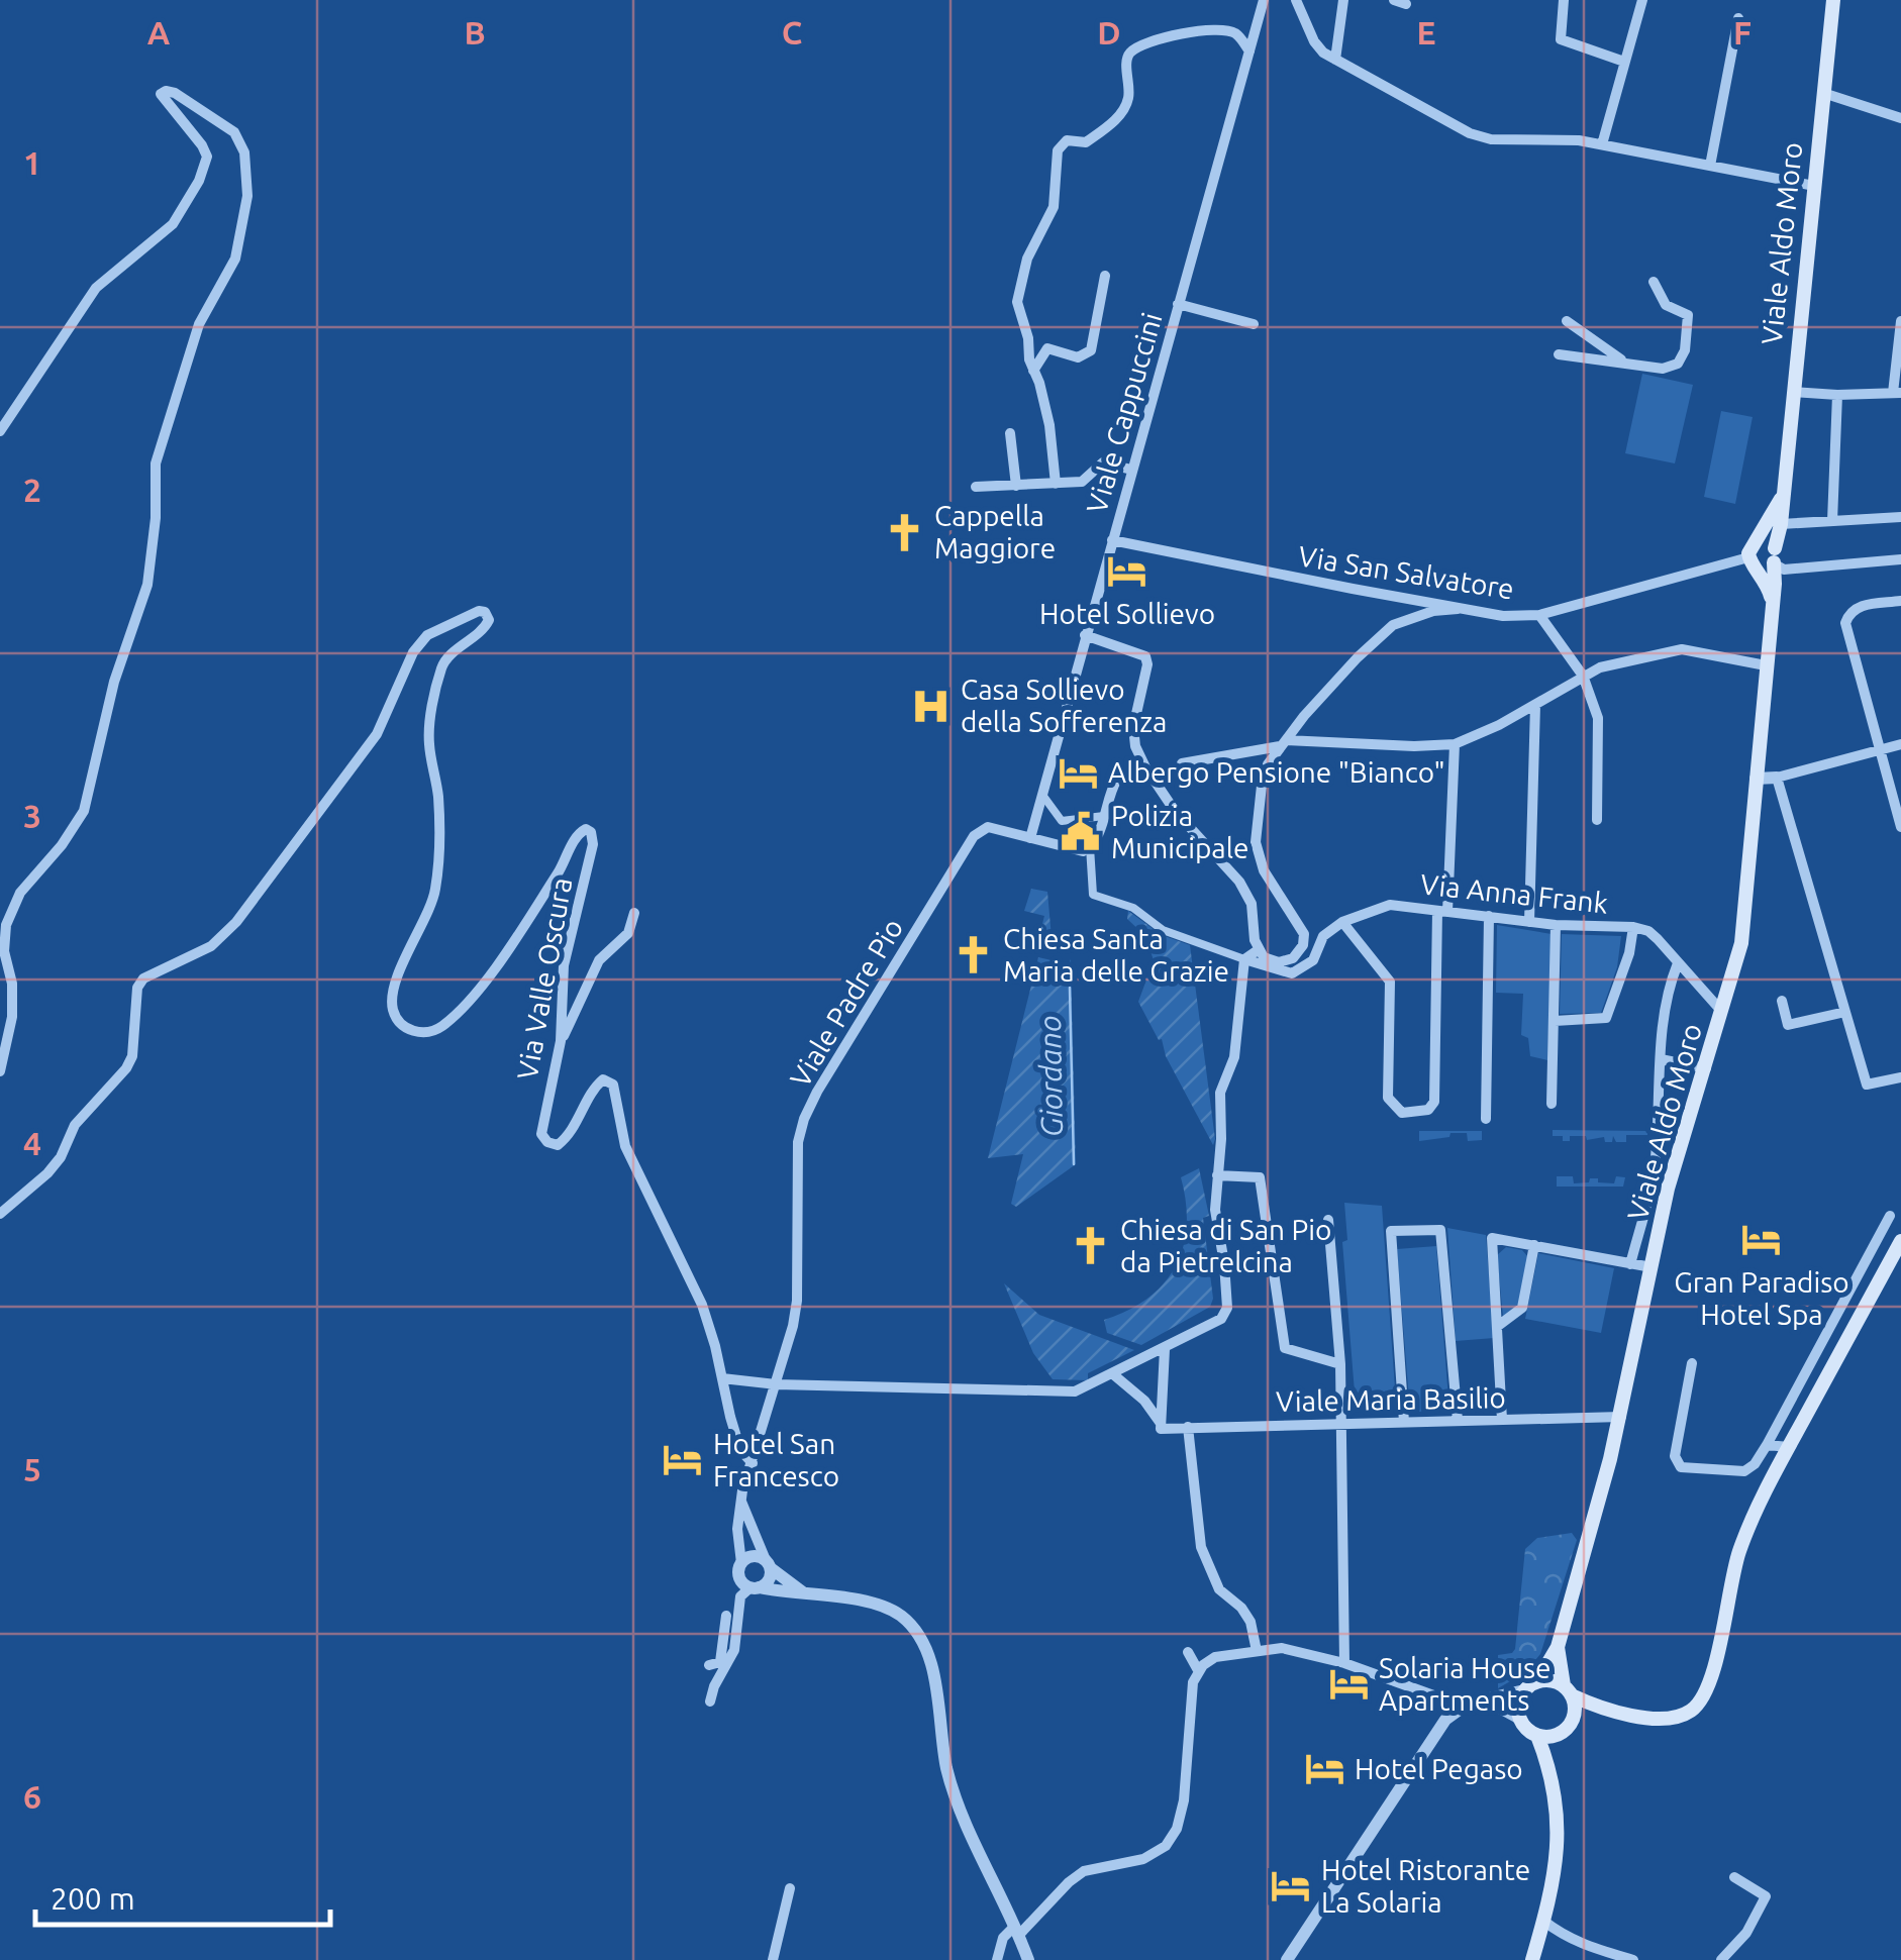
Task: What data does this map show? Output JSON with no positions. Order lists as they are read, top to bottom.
{
  "streets": {
    "main road": ["Viale Aldo Moro"],
    "street": [
      "Viale Cappuccini",
      "Via San Salvatore",
      "Via Anna Frank",
      "Via Valle Oscura",
      "Viale Padre Pio",
      "Viale Maria Basilio"
    ]
  },
  "crossings": [
    ["Viale Aldo Moro", "Via San Salvatore"],
    ["Viale Aldo Moro", "Via Anna Frank"],
    ["Viale Aldo Moro", "Viale Maria Basilio"],
    ["Viale Cappuccini", "Via San Salvatore"],
    ["Viale Cappuccini", "Viale Padre Pio"],
    ["Via Valle Oscura", "Viale Padre Pio"]
  ],
  "water": ["Giordano"],
  "places": {
    "church": ["Cappella Maggiore", "Chiesa Santa Maria delle Grazie", "Chiesa di San Pio da Pietrelcina"],
    "hotel": [
      "Hotel Sollievo",
      "Albergo Pensione \"Bianco\"",
      "Gran Paradiso Hotel Spa",
      "Hotel San Francesco",
      "Solaria House Apartments",
      "Hotel Pegaso",
      "Hotel Ristorante La Solaria"
    ],
    "hospital": ["Casa Sollievo della Sofferenza"],
    "public building": ["Polizia Municipale"]
  },
  "scale_bar": "200 m",
  "grid": {
    "columns": [
      "A",
      "B",
      "C",
      "D",
      "E",
      "F"
    ],
    "rows": [
      "1",
      "2",
      "3",
      "4",
      "5",
      "6"
    ]
  }
}
